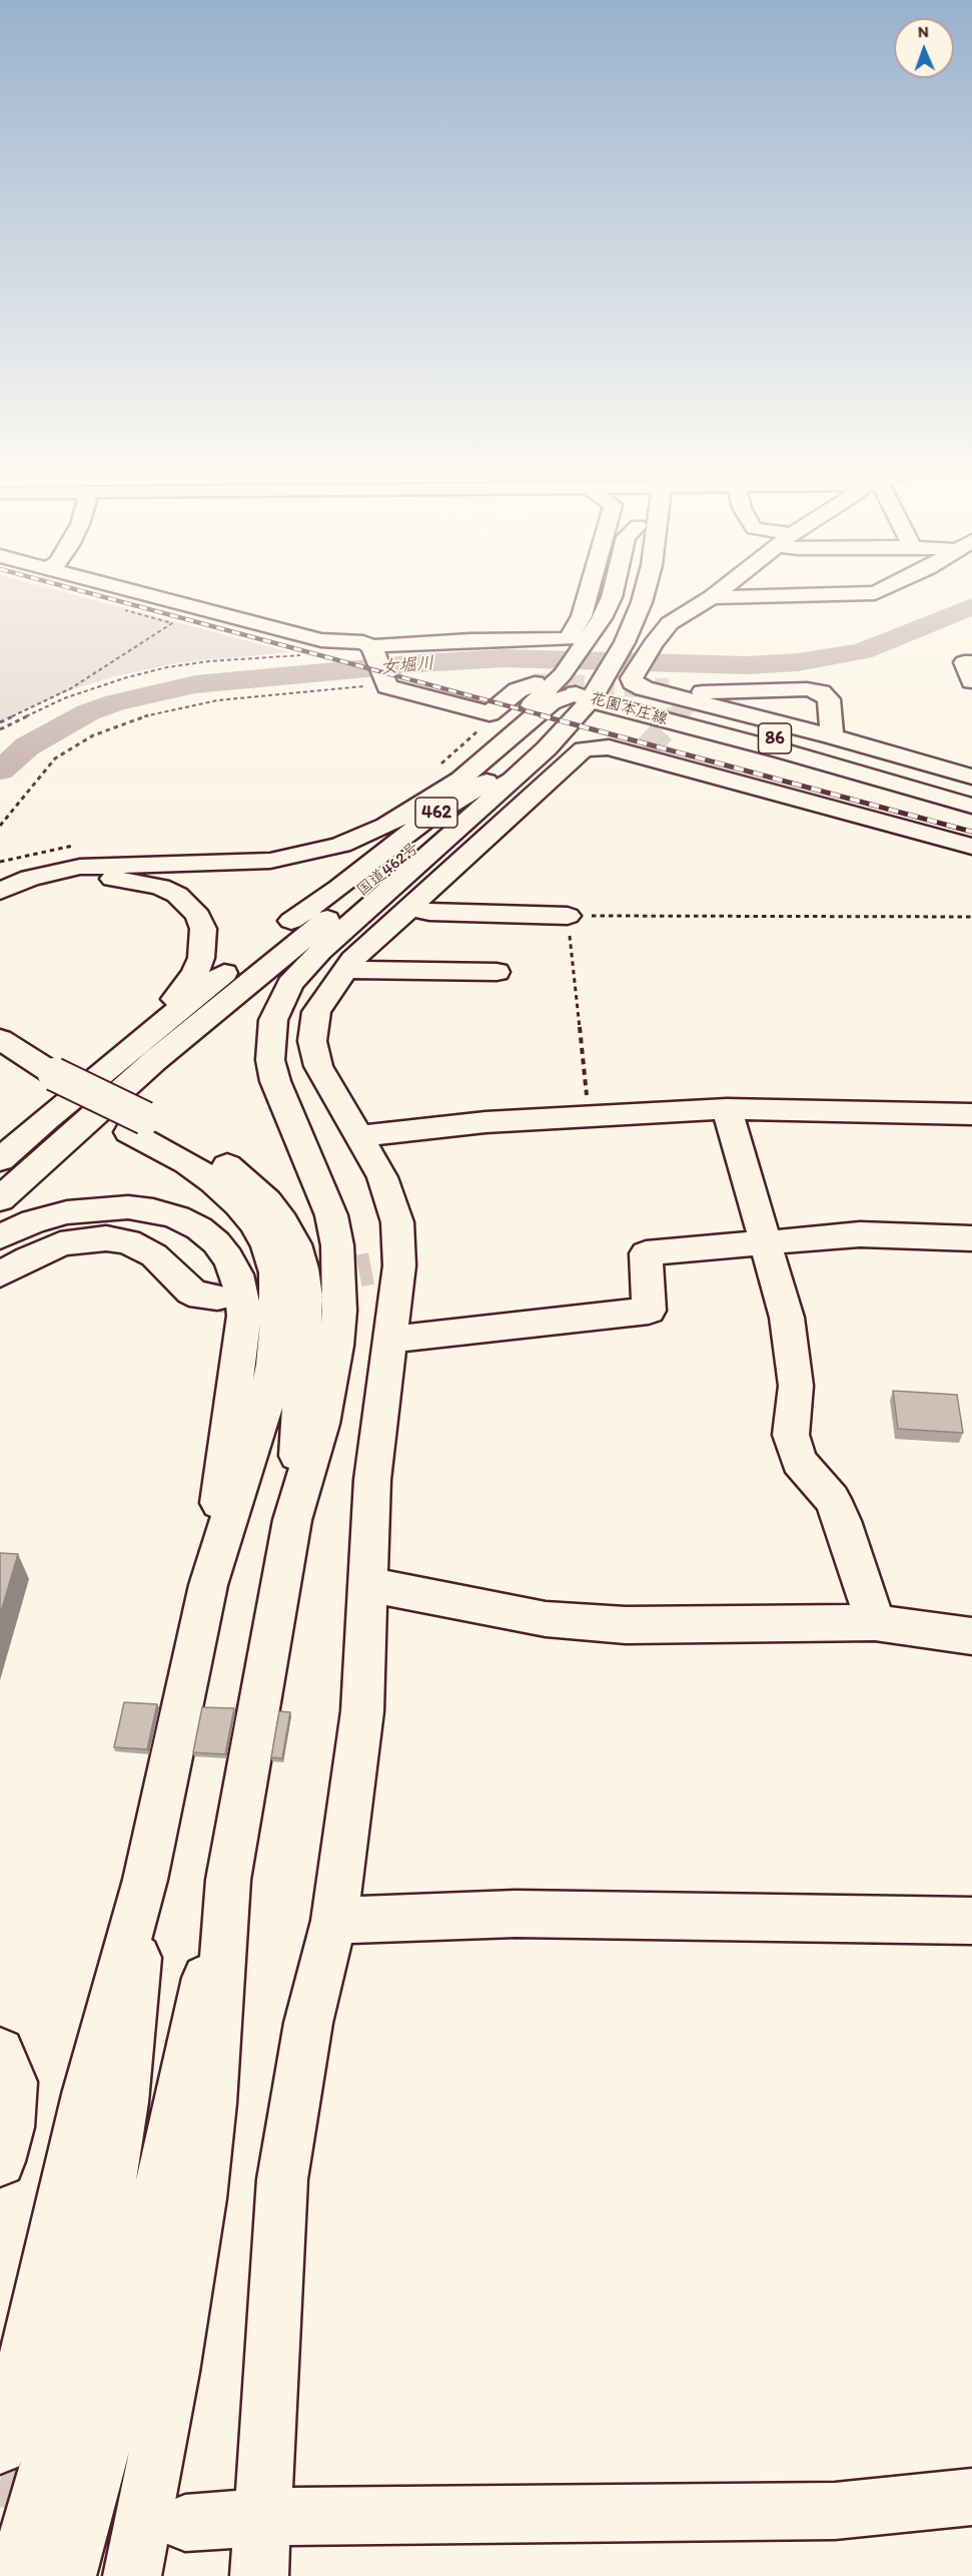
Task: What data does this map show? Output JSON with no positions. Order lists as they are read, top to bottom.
{
  "streets": {
    "main road": [
      "花園本庄線",
      "86",
      "462",
      "国道462号"
    ]
  },
  "crossings": [
    ["花園本庄線", "国道462号"]
  ],
  "water": ["女堀川"],
  "north": "top"
}
